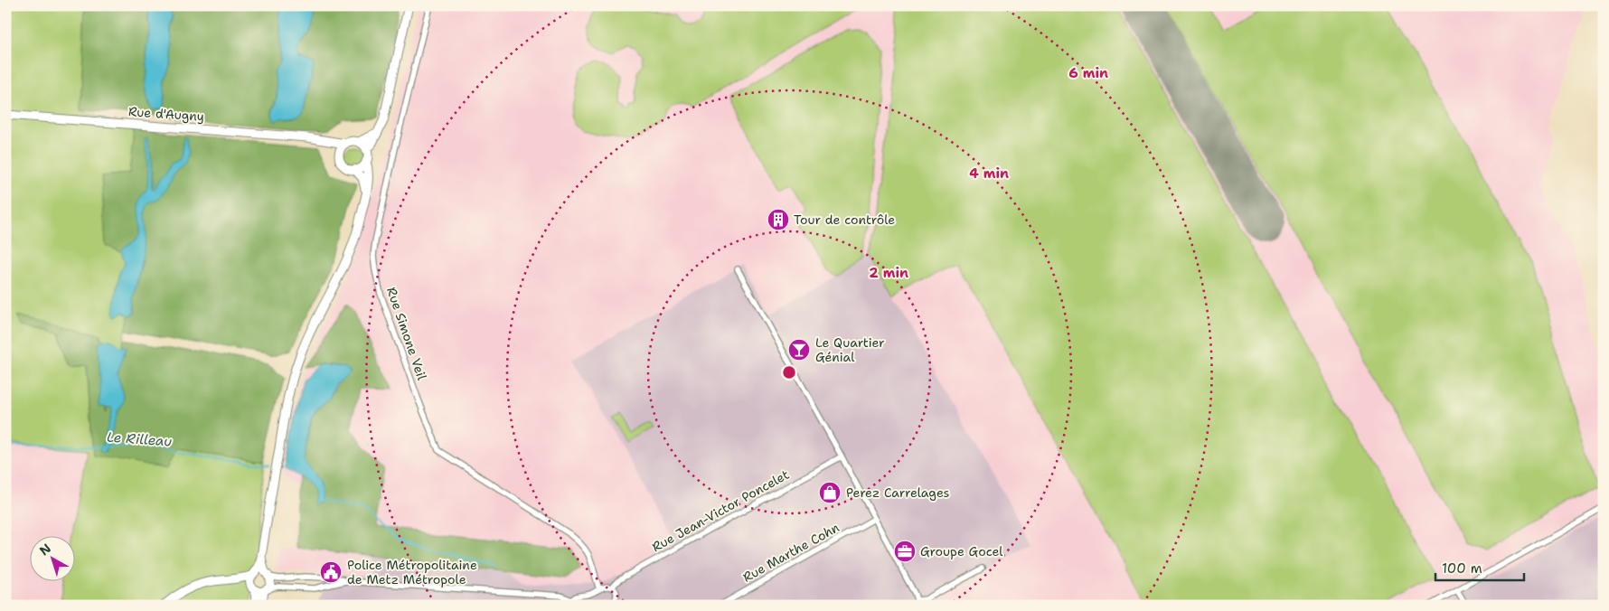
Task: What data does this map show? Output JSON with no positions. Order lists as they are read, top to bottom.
{
  "streets": {
    "main road": ["Rue d'Augny"],
    "street": ["Rue Simone Veil", "Rue Jean-Victor Poncelet", "Rue Marthe Cohn"]
  },
  "water": ["Le Rilleau"],
  "places": {
    "building": ["Tour de contrôle"],
    "bar": ["Le Quartier Génial"],
    "shop": ["Perez Carrelages"],
    "office": ["Groupe Gocel"],
    "public building": ["Police Métropolitaine de Metz Métropole"]
  },
  "scale_bar": "100 m",
  "north": "top left",
  "rings": ["6 min", "4 min", "2 min"]
}
